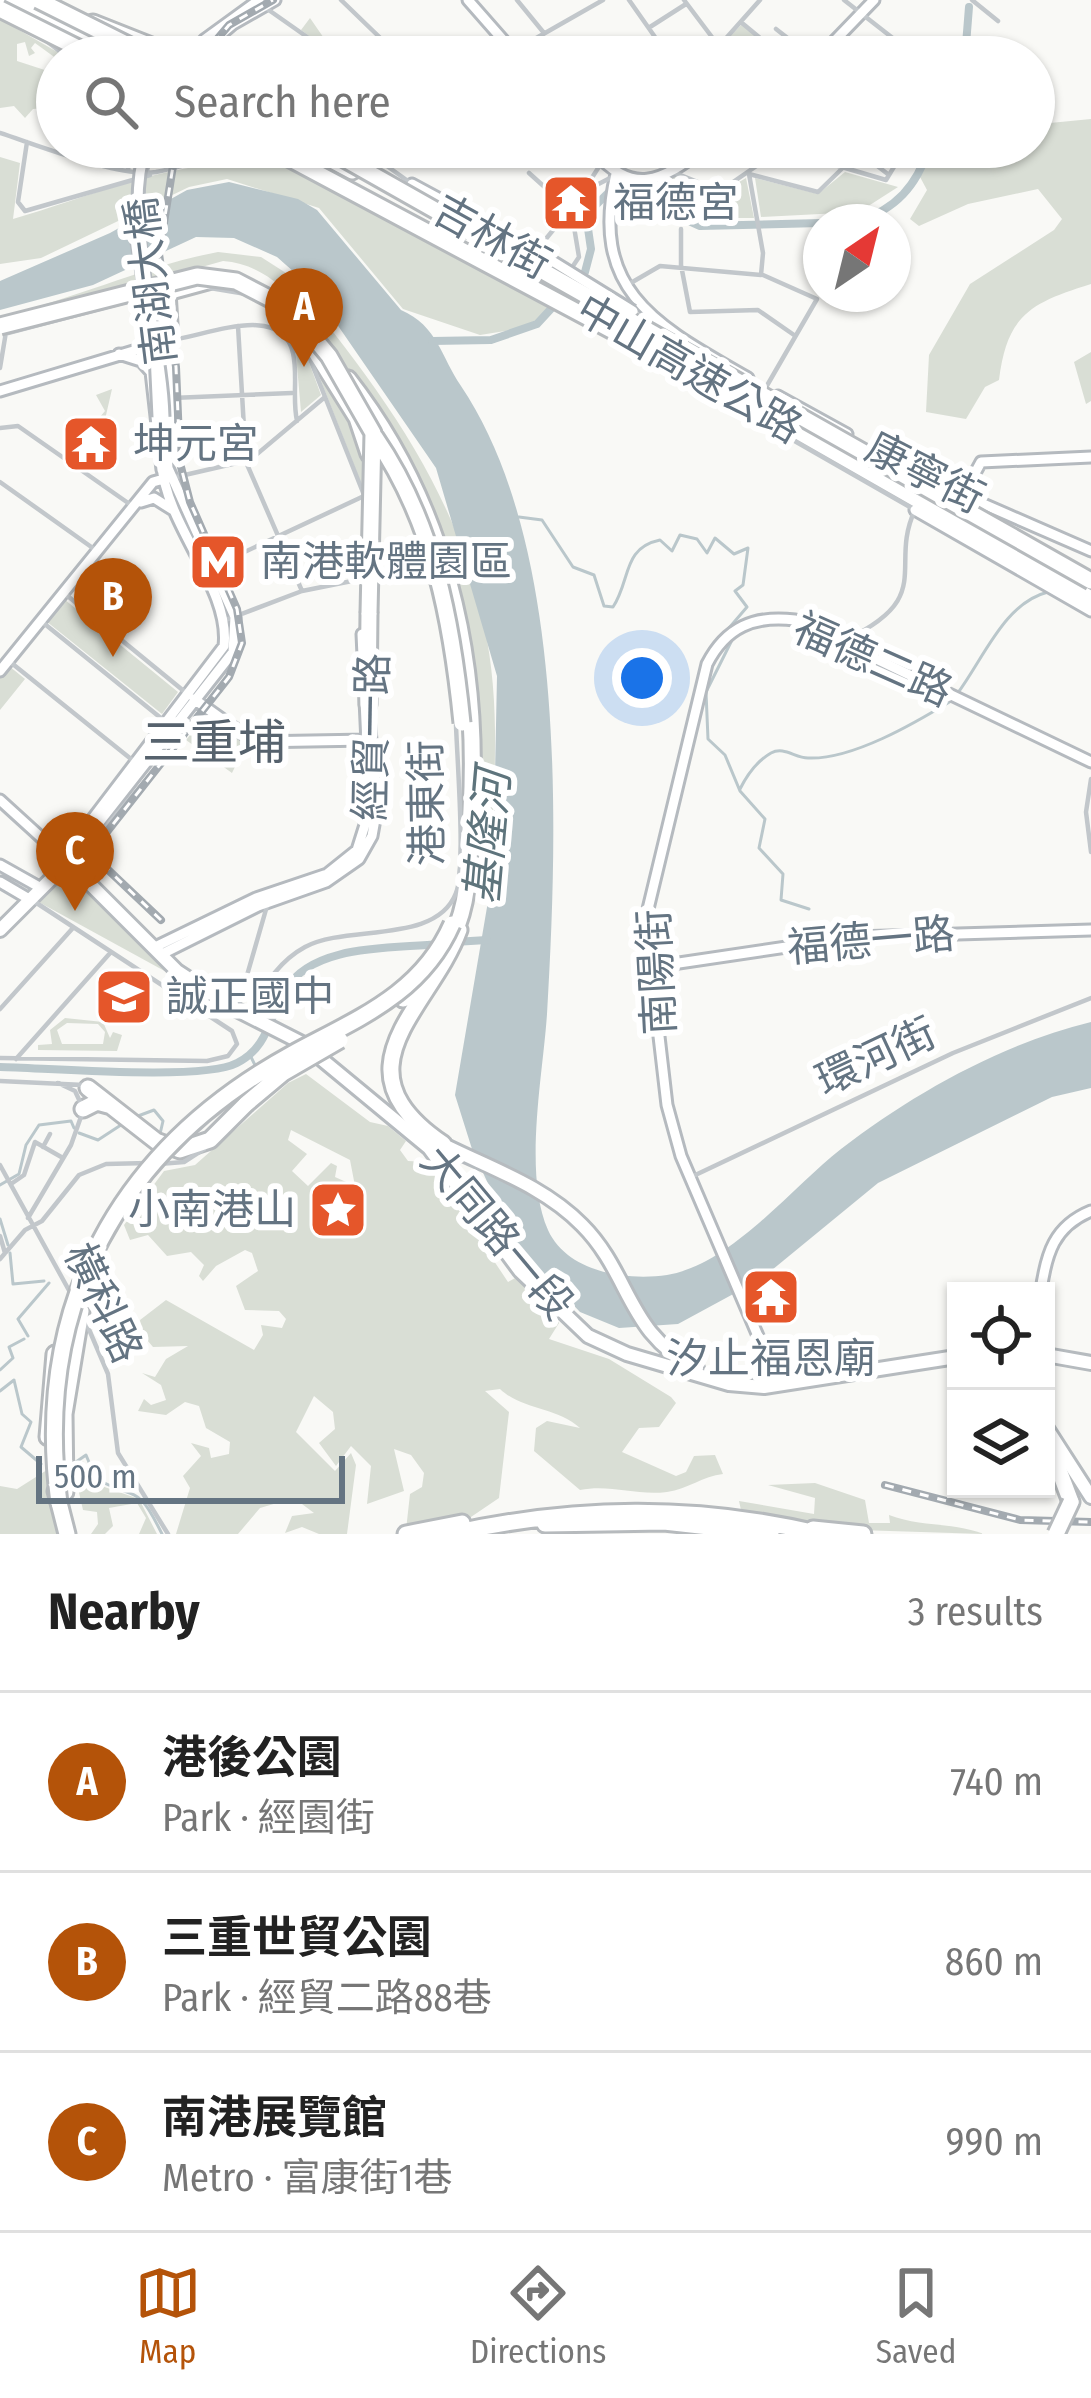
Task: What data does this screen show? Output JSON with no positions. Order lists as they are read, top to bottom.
{
  "streets": {
    "highway": ["中山高速公路"],
    "main road": ["大同路一段"],
    "street": [
      "吉林街",
      "南湖大橋",
      "康寧街",
      "福德二路",
      "經貿一路",
      "港東街",
      "福德一路",
      "南陽街",
      "環河街",
      "橫科路"
    ]
  },
  "crossings": [
    ["福德二路", "南陽街"],
    ["經貿一路", "港東街"],
    ["港東街", "大同路一段"],
    ["福德一路", "南陽街"],
    ["南陽街", "環河街"],
    ["南陽街", "大同路一段"]
  ],
  "districts": ["三重埔"],
  "water": ["基隆河"],
  "places": {
    "temple": ["福德宮", "坤元宮", "汐止福恩廟"],
    "metro station": ["南港軟體園區"],
    "school or university": ["誠正國中"],
    "place": ["小南港山"]
  },
  "scale_bar": "500 m",
  "north": "top right",
  "page": {
    "search": "Search here",
    "pins": ["A", "B", "C"],
    "scale": "500 m",
    "heading": ["Nearby", "3 results"],
    "list": [
      {
        "mark": "A",
        "name": "港後公園",
        "note": "Park · 經園街",
        "value": "740 m"
      },
      {
        "mark": "B",
        "name": "三重世貿公園",
        "note": "Park · 經貿二路88巷",
        "value": "860 m"
      },
      {
        "mark": "C",
        "name": "南港展覽館",
        "note": "Metro · 富康街1巷",
        "value": "990 m"
      }
    ],
    "nav": ["Map", "Directions", "Saved"]
  }
}
